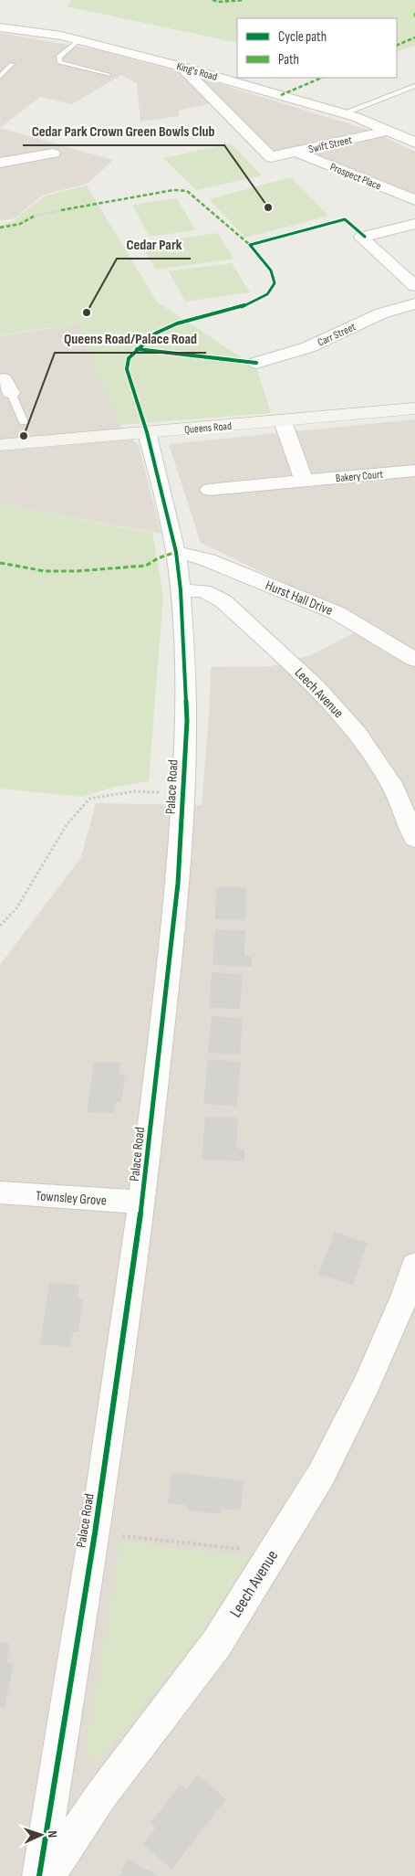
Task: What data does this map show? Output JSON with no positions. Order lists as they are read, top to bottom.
{
  "streets": {
    "main road": ["Queens Road"],
    "street": [
      "King's Road",
      "Swift Street",
      "Prospect Place",
      "Carr Street",
      "Bakery Court",
      "Hurst Hall Drive",
      "Leech Avenue",
      "Palace Road",
      "Townsley Grove"
    ]
  },
  "crossings": [
    ["King's Road", "Swift Street"],
    ["Swift Street", "Prospect Place"],
    ["Queens Road", "Palace Road"],
    ["Hurst Hall Drive", "Palace Road"],
    ["Leech Avenue", "Palace Road"],
    ["Palace Road", "Townsley Grove"]
  ],
  "places": ["Cedar Park Crown Green Bowls Club", "Cedar Park", "Queens Road/Palace Road"],
  "legend": ["Cycle path", "Path"],
  "north": "right"
}
